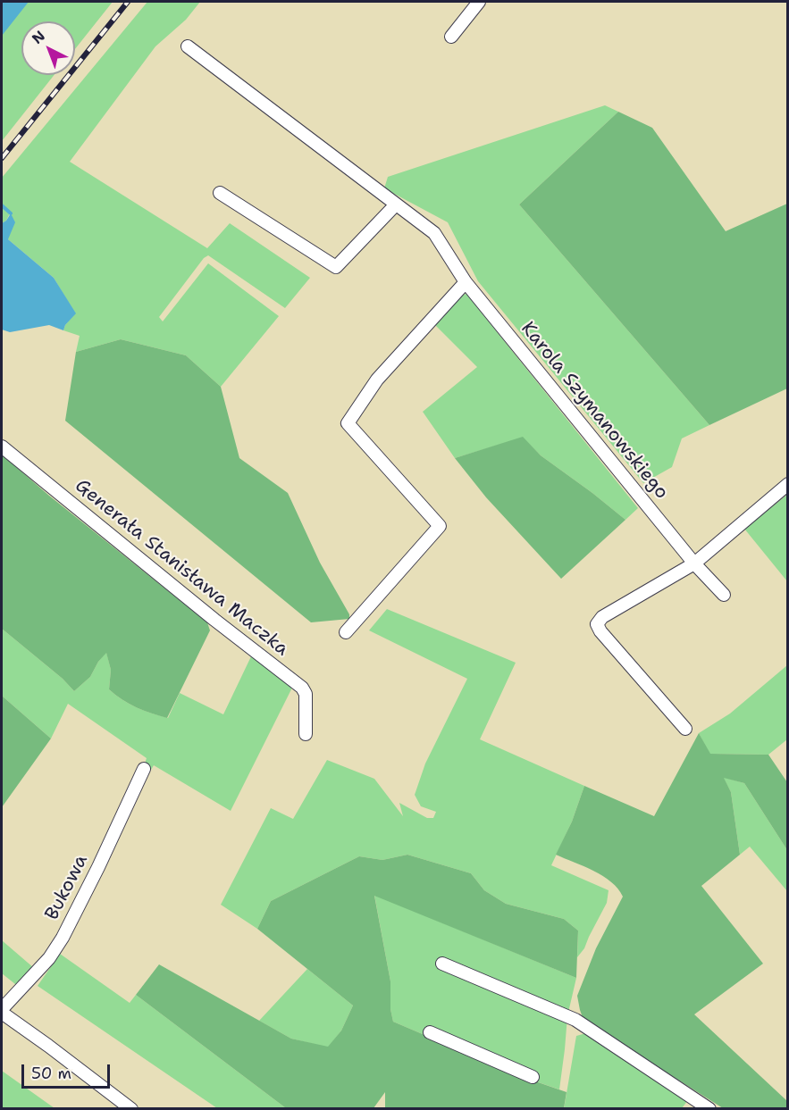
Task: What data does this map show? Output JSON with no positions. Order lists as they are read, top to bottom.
{
  "streets": {
    "street": ["Karola Szymanowskiego", "Generała Stanisława Maczka", "Bukowa"]
  },
  "scale_bar": "50 m",
  "north": "top left"
}
